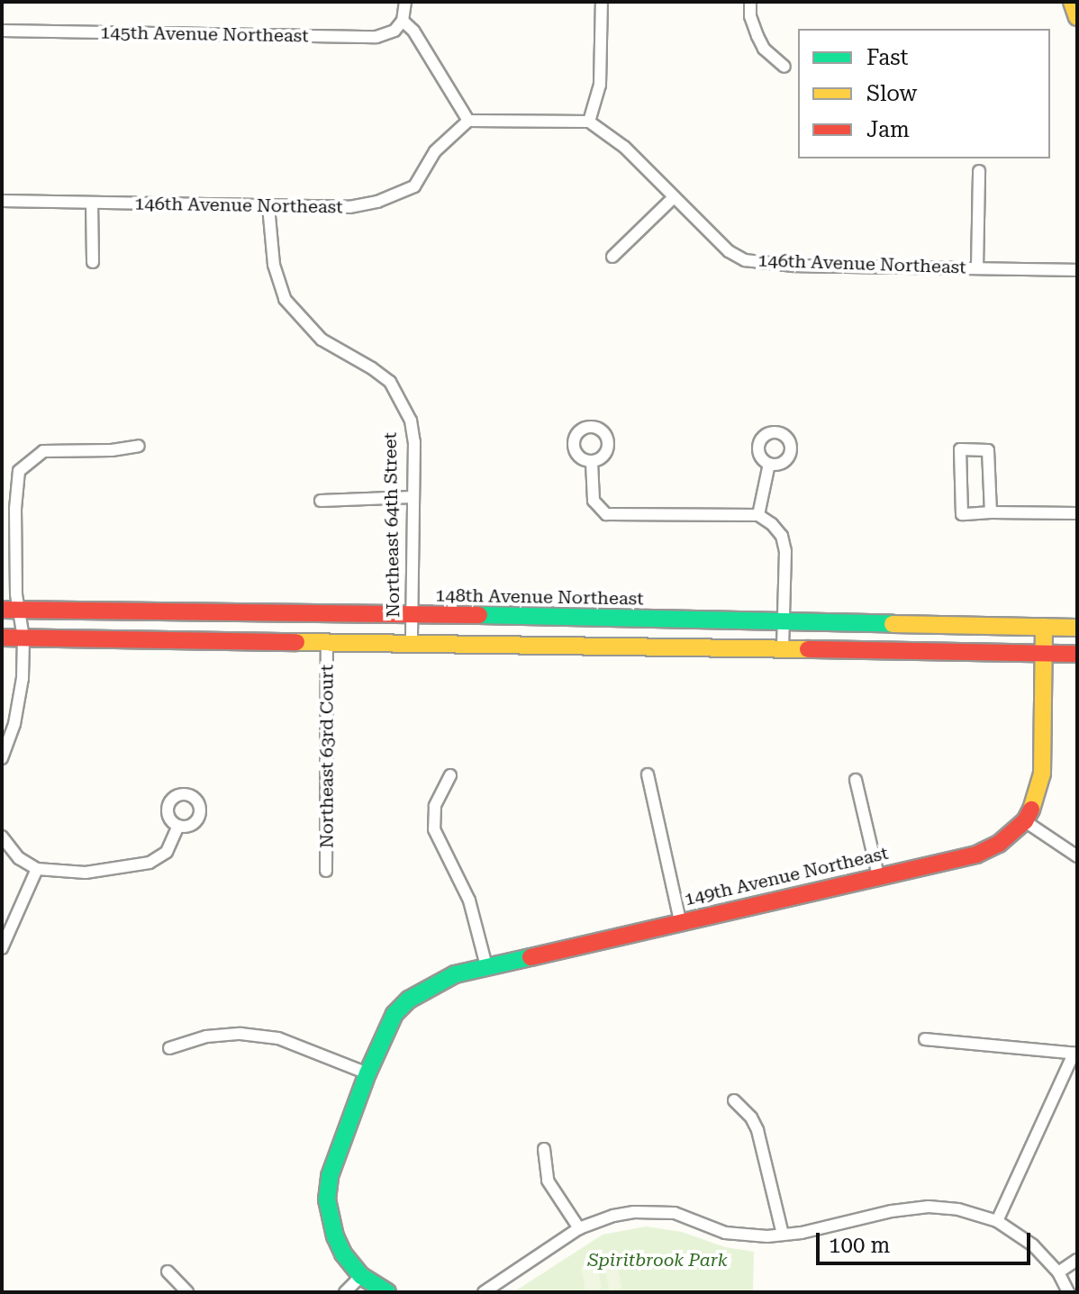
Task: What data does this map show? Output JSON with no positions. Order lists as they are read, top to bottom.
{
  "streets": {
    "main road": ["148th Avenue Northeast", "149th Avenue Northeast"],
    "street": [
      "145th Avenue Northeast",
      "146th Avenue Northeast",
      "Northeast 64th Street",
      "Northeast 63rd Court"
    ]
  },
  "crossings": [
    ["146th Avenue Northeast", "Northeast 64th Street"],
    ["Northeast 64th Street", "148th Avenue Northeast"]
  ],
  "parks": ["Spiritbrook Park"],
  "legend": ["Fast", "Slow", "Jam"],
  "scale_bar": "100 m"
}
